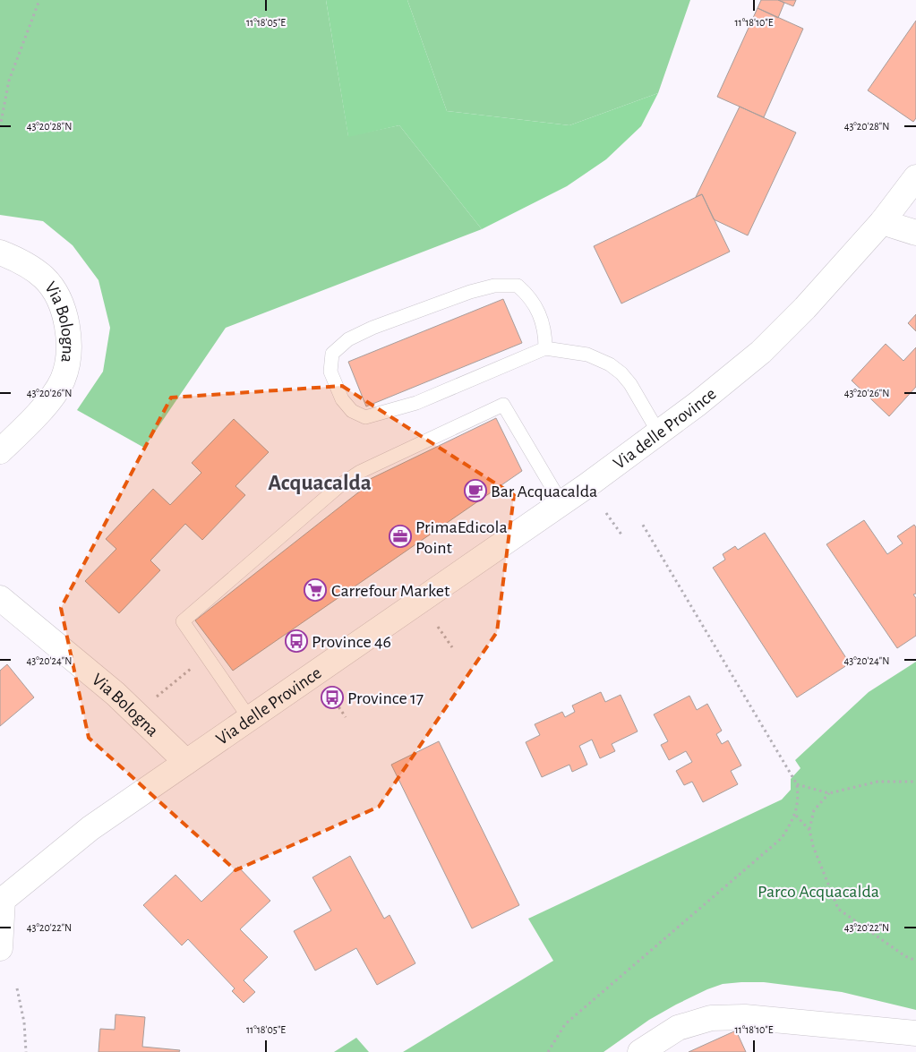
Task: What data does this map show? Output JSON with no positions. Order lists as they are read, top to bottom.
{
  "streets": {
    "main road": ["Via Bologna", "Via delle Province"]
  },
  "crossings": [
    ["Via Bologna", "Via delle Province"]
  ],
  "districts": ["Acquacalda"],
  "parks": ["Parco Acquacalda"],
  "places": {
    "cafe": ["Bar Acquacalda"],
    "office": ["PrimaEdicola Point"],
    "supermarket": ["Carrefour Market"],
    "bus stop": ["Province 46", "Province 17"]
  },
  "coordinates": [
    "11°18'05\"E",
    "11°18'10\"E",
    "43°20'28\"N",
    "43°20'26\"N",
    "43°20'24\"N",
    "43°20'22\"N"
  ]
}
